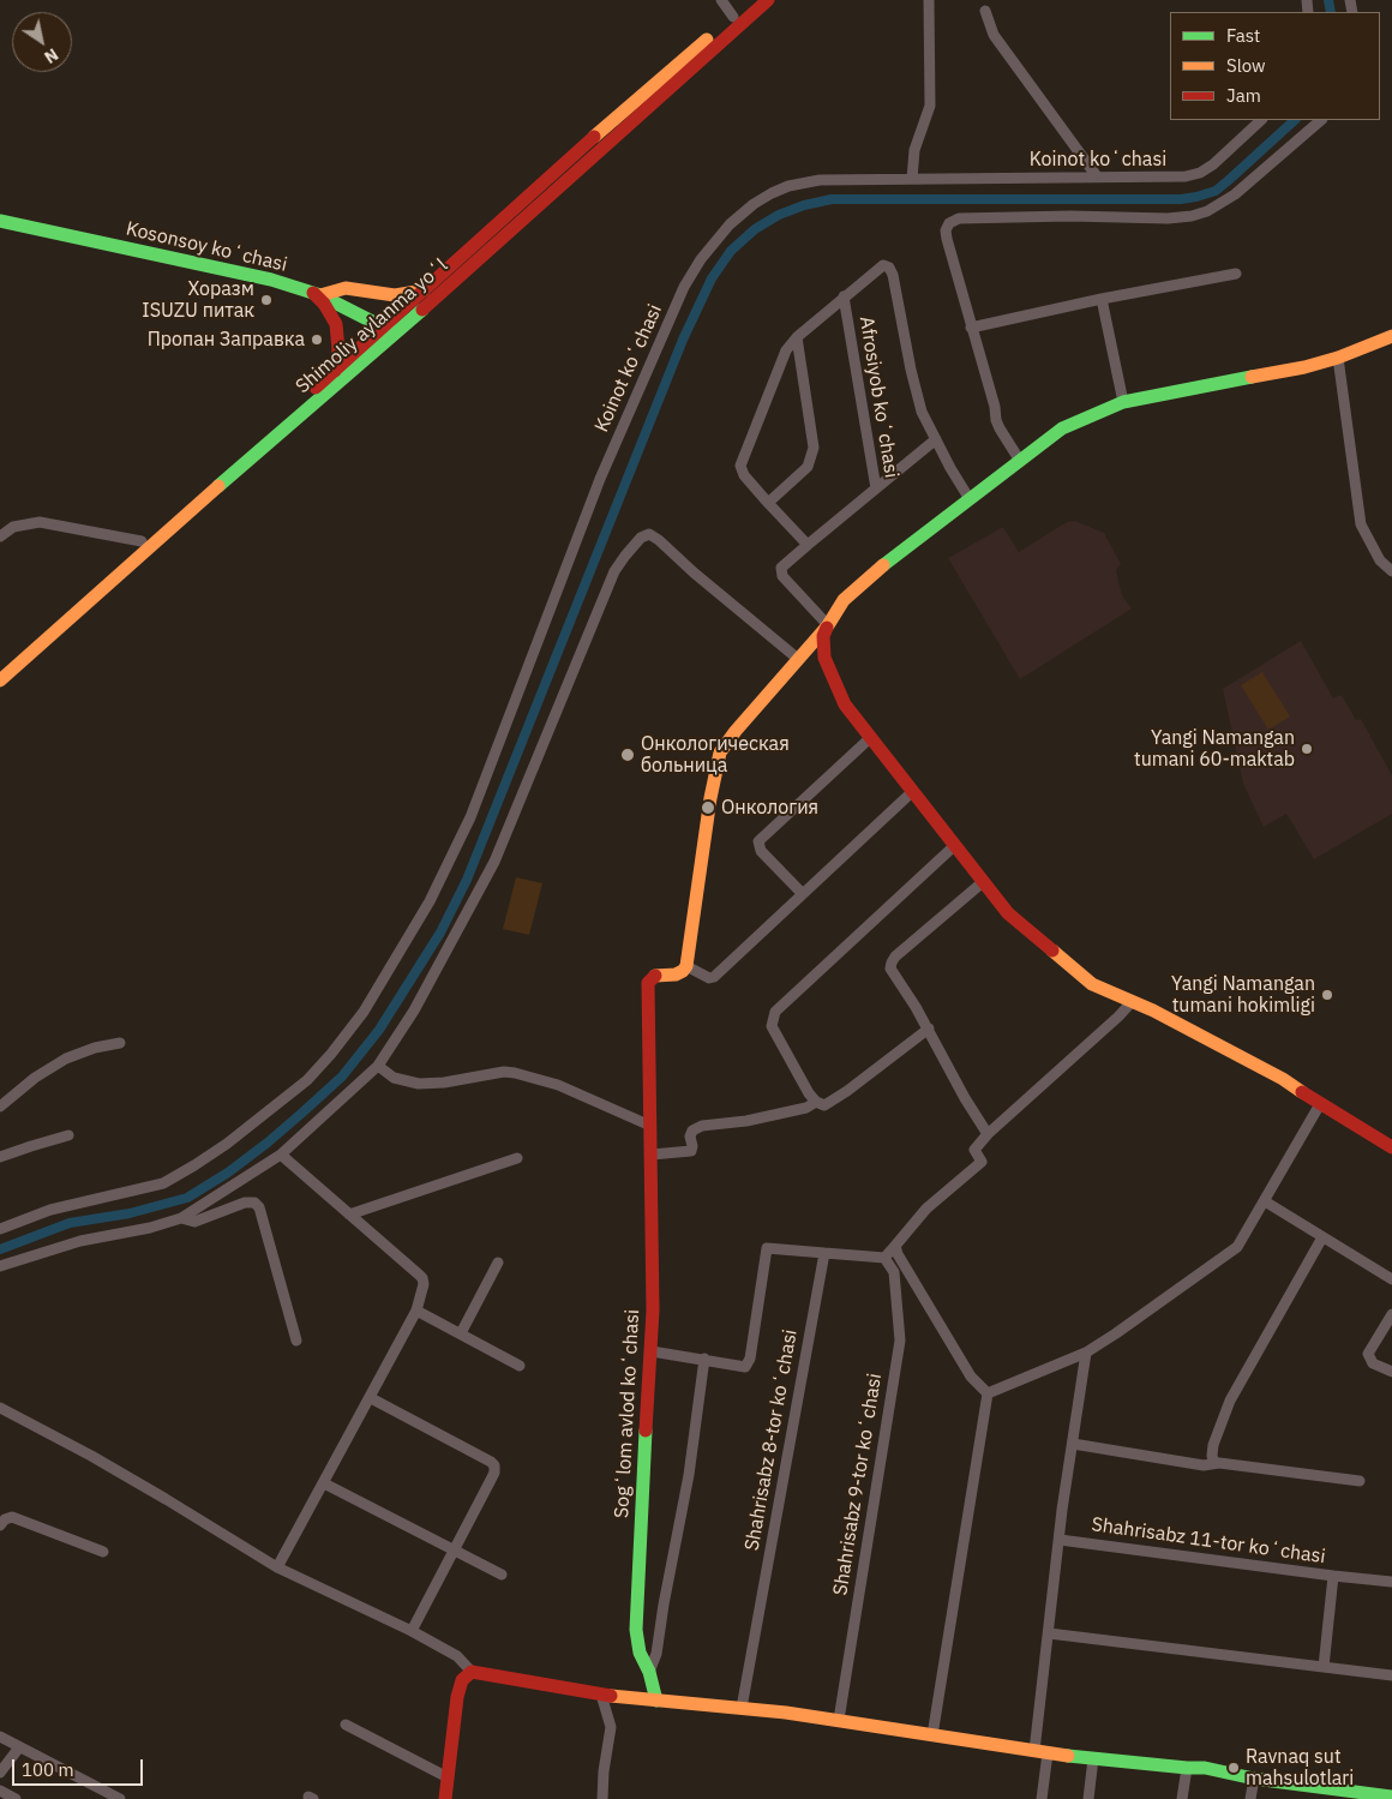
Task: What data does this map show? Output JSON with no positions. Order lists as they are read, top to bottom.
{
  "streets": {
    "street": [
      "Koinot koʻchasi",
      "Kosonsoy koʻchasi",
      "Shimoliy aylanma yoʻl",
      "Afrosiyob koʻchasi",
      "Sogʻlom avlod koʻchasi",
      "Shahrisabz 8-tor koʻchasi",
      "Shahrisabz 9-tor koʻchasi",
      "Shahrisabz 11-tor koʻchasi"
    ]
  },
  "crossings": [
    ["Kosonsoy koʻchasi", "Shimoliy aylanma yoʻl"]
  ],
  "places": [
    "Хоразм ISUZU питак",
    "Пропан Заправка",
    "Yangi Namangan tumani 60-maktab",
    "Онкологическая больница",
    "Онкология",
    "Yangi Namangan tumani hokimligi",
    "Ravnaq sut mahsulotlari"
  ],
  "legend": ["Fast", "Slow", "Jam"],
  "scale_bar": "100 m",
  "north": "bottom right"
}
